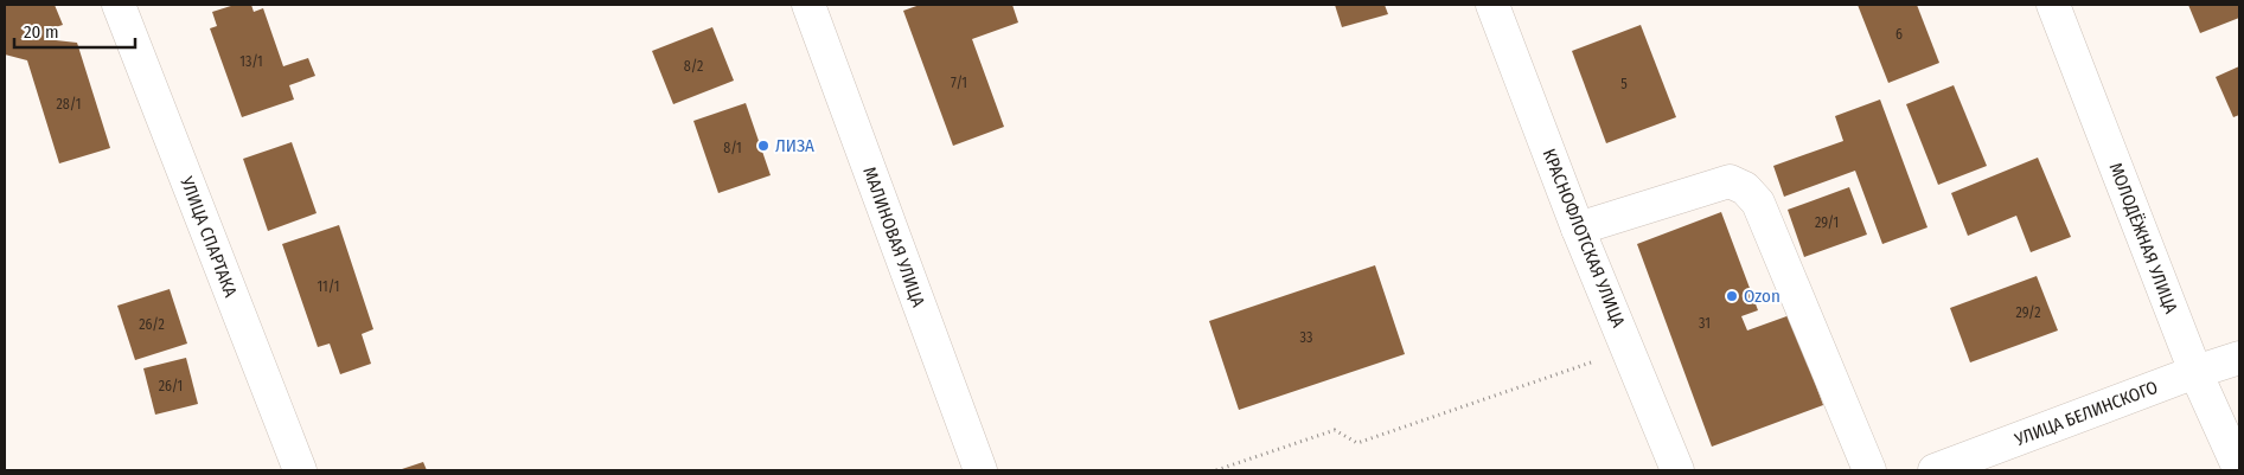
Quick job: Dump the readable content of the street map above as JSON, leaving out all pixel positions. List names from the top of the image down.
{
  "streets": {
    "street": [
      "УЛИЦА СПАРТАКА",
      "МАЛИНОВАЯ УЛИЦА",
      "КРАСНОФЛОТСКАЯ УЛИЦА",
      "МОЛОДЁЖНАЯ УЛИЦА",
      "УЛИЦА БЕЛИНСКОГО"
    ]
  },
  "crossings": [
    ["МОЛОДЁЖНАЯ УЛИЦА", "УЛИЦА БЕЛИНСКОГО"]
  ],
  "places": ["ЛИЗА", "Ozon"],
  "house_numbers": [
    "6",
    "13/1",
    "8/2",
    "7/1",
    "5",
    "28/1",
    "8/1",
    "29/1",
    "11/1",
    "29/2",
    "31",
    "26/2",
    "33",
    "26/1"
  ],
  "scale_bar": "20 m"
}
